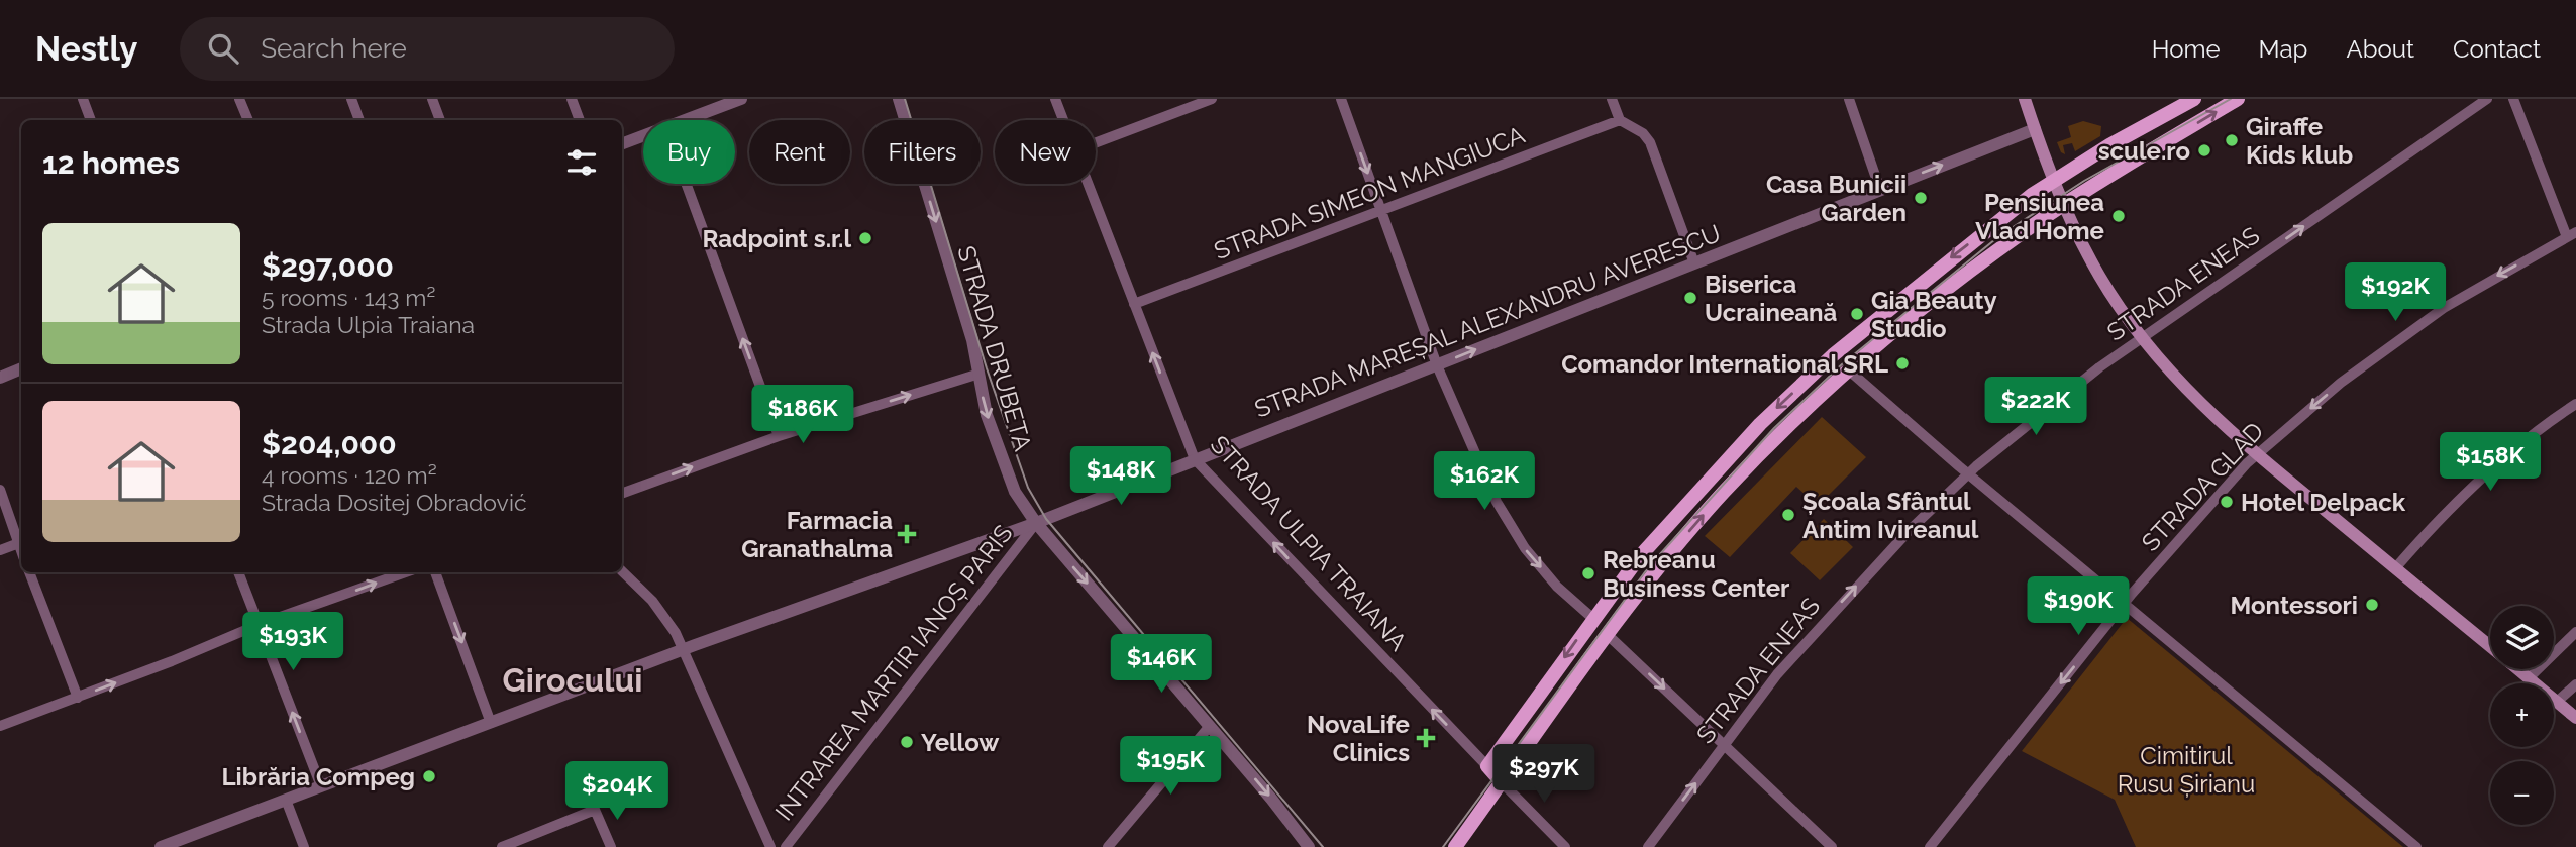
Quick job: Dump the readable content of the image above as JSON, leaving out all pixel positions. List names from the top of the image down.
{
  "streets": {
    "main road": ["STRADA ULPIA TRAIANA"],
    "street": [
      "STRADA SIMEON MANGIUCA",
      "STRADA ENEAS",
      "STRADA MAREȘAL ALEXANDRU AVERESCU",
      "STRADA DRUBETA",
      "STRADA GLAD",
      "INTRAREA MARTIR IANOȘ PARIS"
    ]
  },
  "crossings": [
    ["STRADA SIMEON MANGIUCA", "STRADA ULPIA TRAIANA"],
    ["STRADA MAREȘAL ALEXANDRU AVERESCU", "STRADA DRUBETA"],
    ["STRADA MAREȘAL ALEXANDRU AVERESCU", "STRADA ULPIA TRAIANA"],
    ["STRADA MAREȘAL ALEXANDRU AVERESCU", "INTRAREA MARTIR IANOȘ PARIS"],
    ["STRADA DRUBETA", "INTRAREA MARTIR IANOȘ PARIS"]
  ],
  "one_way": [
    "STRADA ENEAS",
    "STRADA DRUBETA",
    "STRADA GLAD",
    "STRADA ULPIA TRAIANA"
  ],
  "districts": ["Girocului"],
  "parks": ["Cimitirul Rusu Șirianu"],
  "places": {
    "other": [
      "Giraffe Kids klub",
      "scule.ro",
      "Casa Bunicii Garden",
      "Pensiunea Vlad Home",
      "Radpoint s.r.l",
      "Biserica Ucraineană",
      "Gia Beauty Studio",
      "Comandor International SRL",
      "Hotel Delpack",
      "Școala Sfântul Antim Ivireanul",
      "Rebreanu Business Center",
      "Montessori",
      "Yellow",
      "Librăria Compeg"
    ],
    "health": ["Farmacia Granathalma", "NovaLife Clinics"]
  },
  "page": {
    "header": "Nestly",
    "search": "Search here",
    "nav": [
      "Home",
      "Map",
      "About",
      "Contact"
    ],
    "chip": [
      "Buy",
      "Rent",
      "Filters",
      "New"
    ],
    "heading": "12 homes",
    "list": [
      {
        "name": "$297,000",
        "note": "5 rooms · 143 m² · Strada Ulpia Traiana"
      },
      {
        "name": "$204,000",
        "note": "4 rooms · 120 m² · Strada Dositej Obradović"
      }
    ],
    "price": [
      "$192K",
      "$222K",
      "$186K",
      "$158K",
      "$148K",
      "$162K",
      "$190K",
      "$193K",
      "$146K",
      "$195K",
      "$297K",
      "$204K"
    ],
    "map_buttons": ["+", "−"]
  }
}
